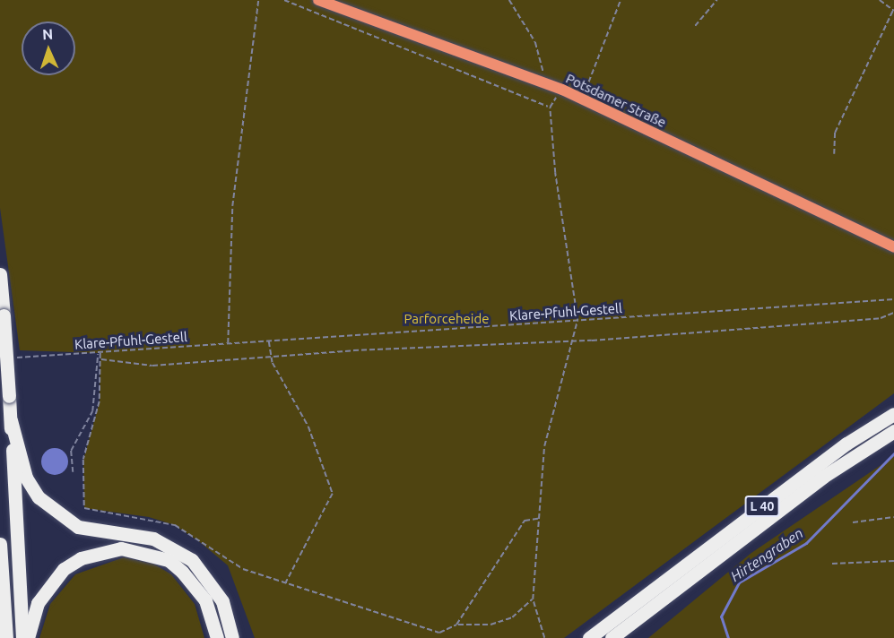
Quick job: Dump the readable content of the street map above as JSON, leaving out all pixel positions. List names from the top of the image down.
{
  "streets": {
    "highway": ["L 40"],
    "street": ["Potsdamer Straße"],
    "path": ["Klare-Pfuhl-Gestell"]
  },
  "water": ["Hirtengraben"],
  "parks": ["Parforceheide"],
  "north": "top"
}
